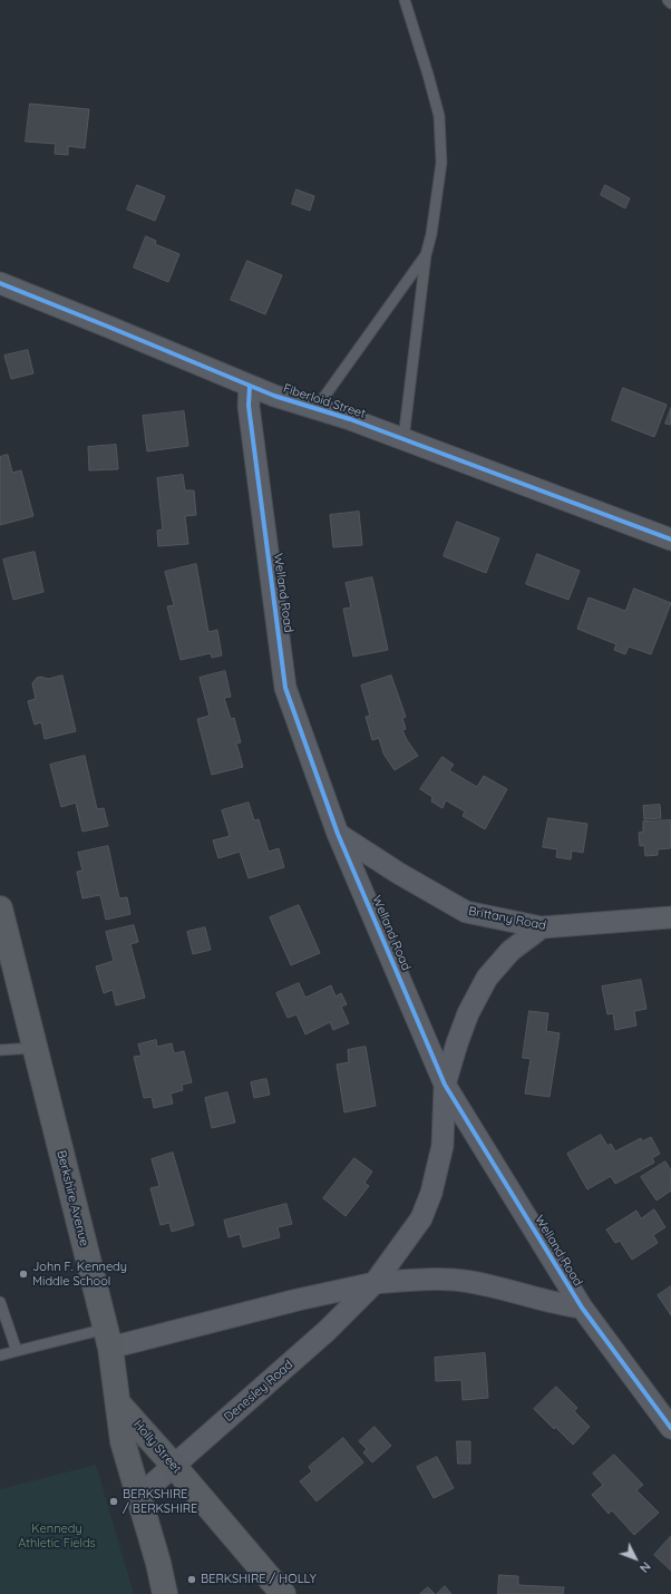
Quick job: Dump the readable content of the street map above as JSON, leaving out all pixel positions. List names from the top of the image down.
{
  "streets": {
    "main road": ["Berkshire Avenue", "Holly Street"],
    "street": [
      "Fiberloid Street",
      "Welland Road",
      "Brittany Road",
      "Denesley Road"
    ]
  },
  "crossings": [
    ["Fiberloid Street", "Welland Road"],
    ["Welland Road", "Brittany Road"],
    ["Welland Road", "Denesley Road"],
    ["Berkshire Avenue", "Denesley Road"],
    ["Berkshire Avenue", "Holly Street"],
    ["Denesley Road", "Holly Street"]
  ],
  "parks": ["Kennedy Athletic Fields"],
  "places": ["John F. Kennedy Middle School", "BERKSHIRE / BERKSHIRE", "BERKSHIRE / HOLLY"],
  "north": "bottom right"
}
